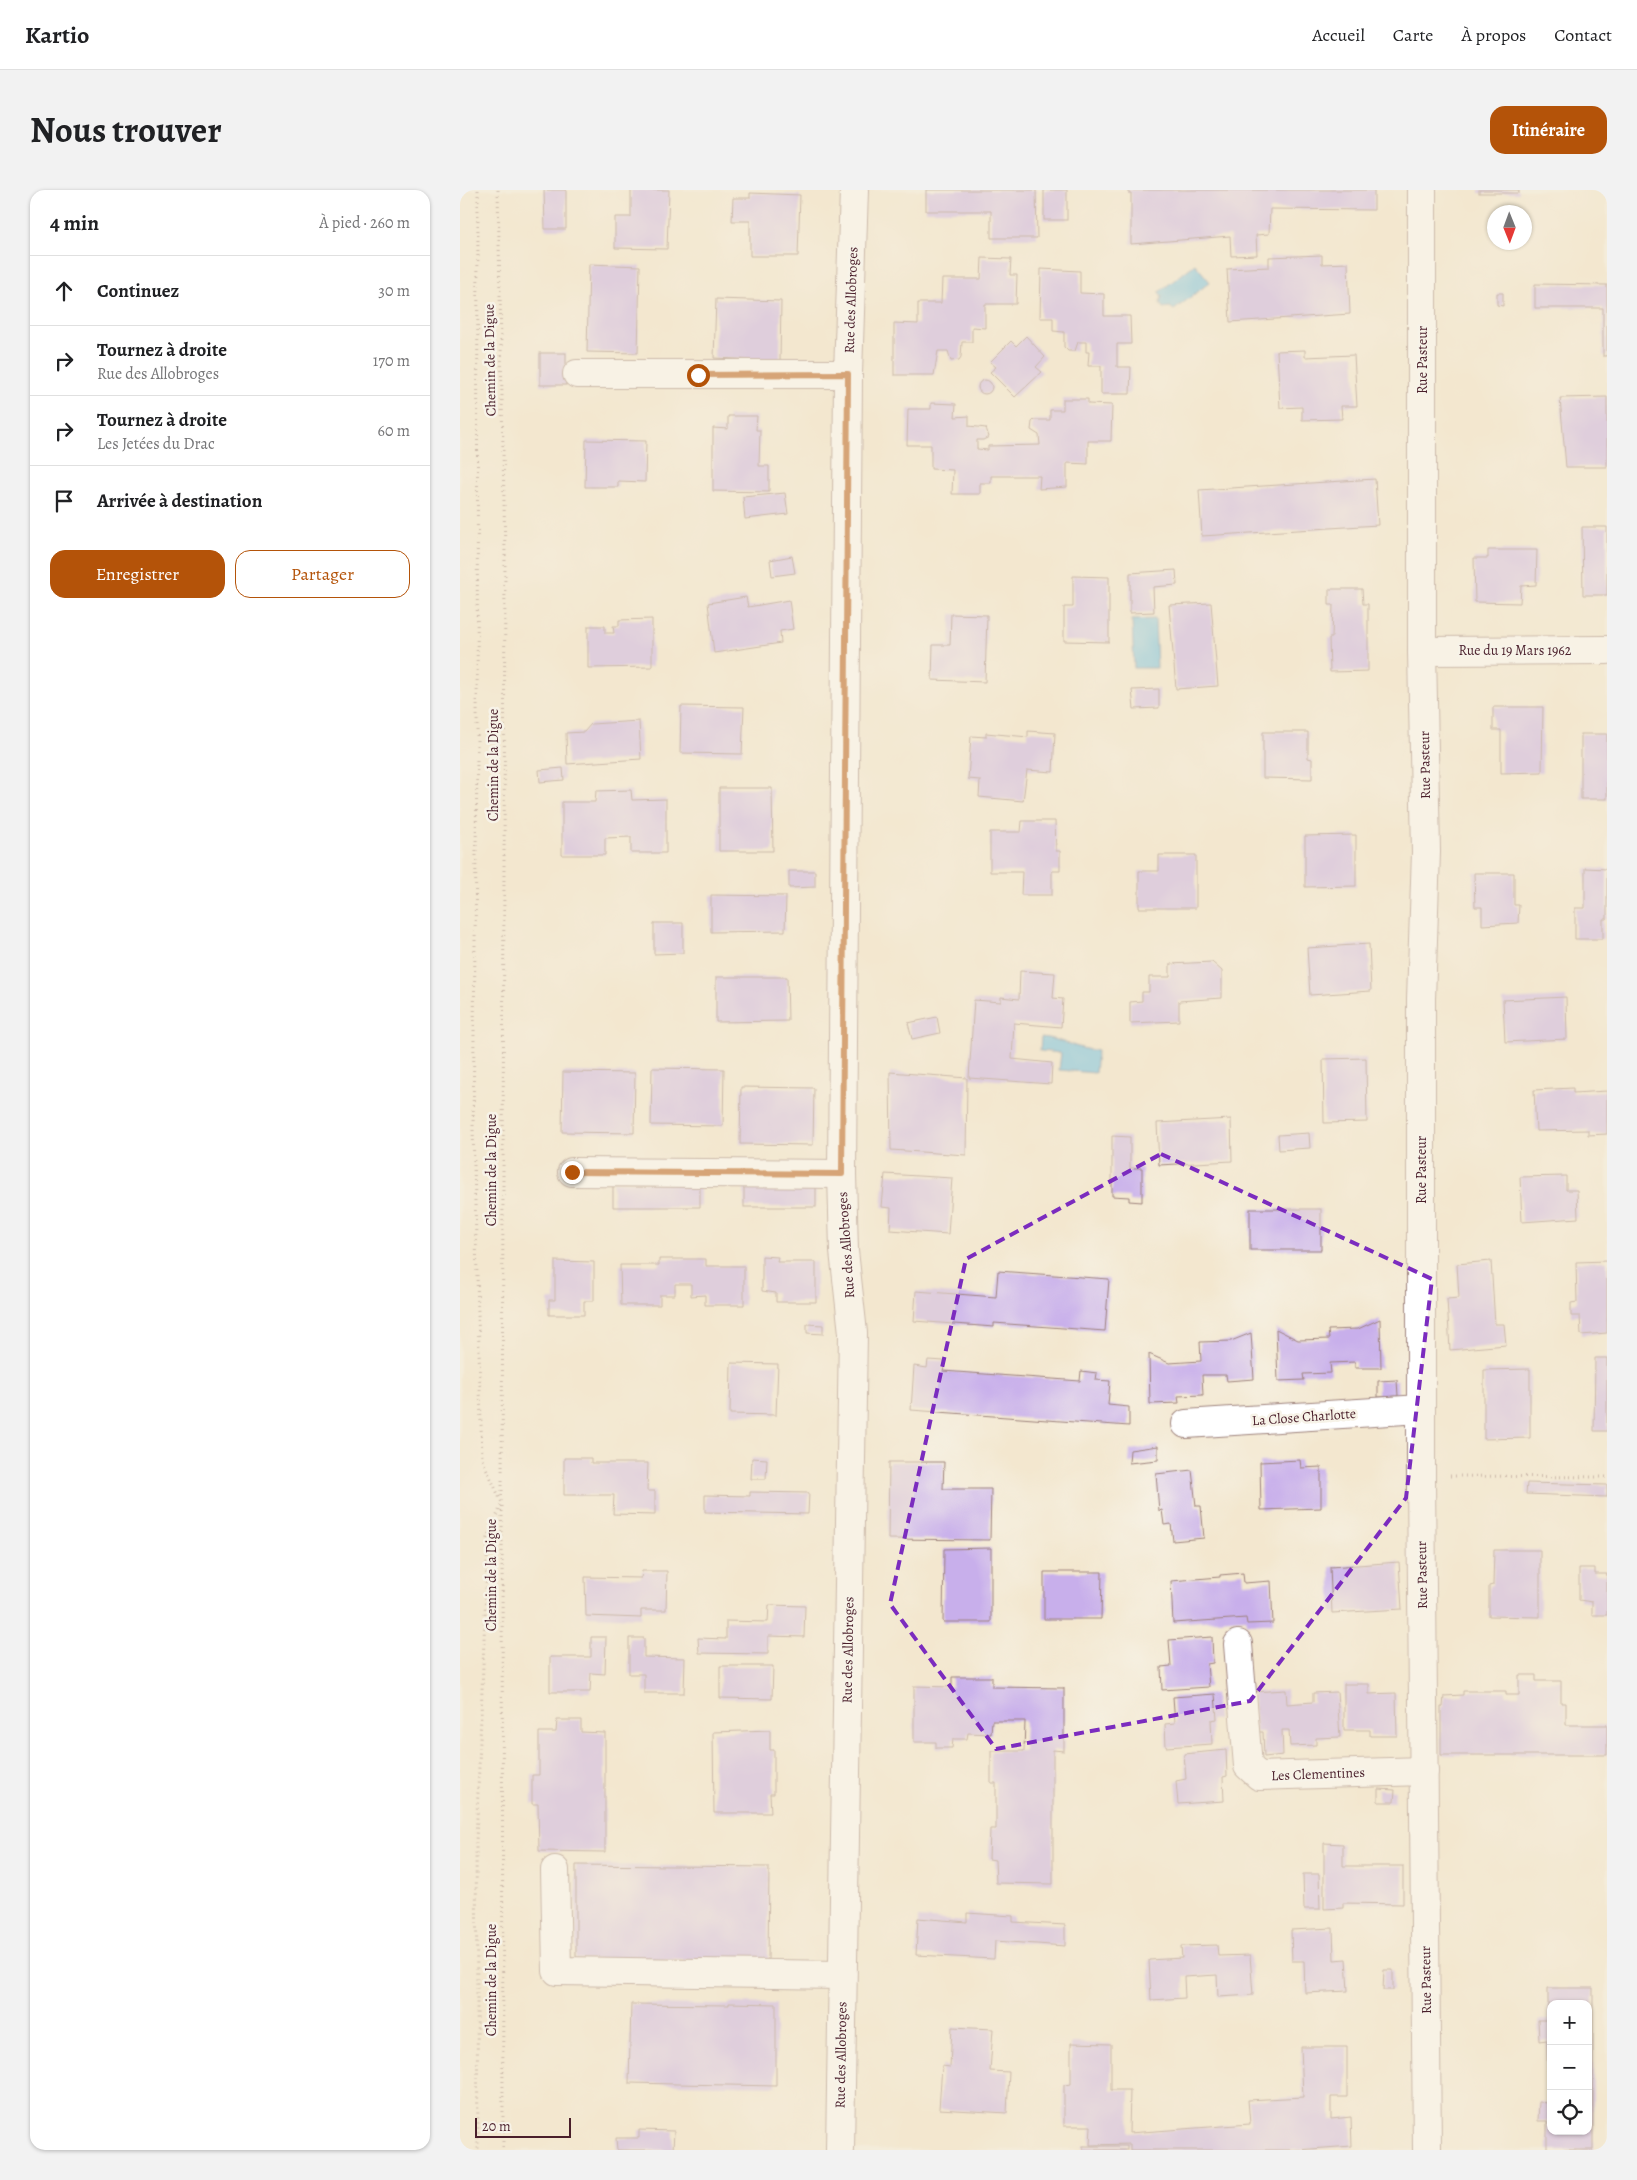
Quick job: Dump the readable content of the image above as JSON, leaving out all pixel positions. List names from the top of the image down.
{
  "streets": {
    "street": [
      "Rue des Allobroges",
      "Rue Pasteur",
      "Rue du 19 Mars 1962",
      "La Close Charlotte",
      "Les Clementines"
    ],
    "path": ["Chemin de la Digue"]
  },
  "crossings": [
    ["Rue Pasteur", "Rue du 19 Mars 1962"],
    ["Rue Pasteur", "La Close Charlotte"],
    ["Rue Pasteur", "Les Clementines"]
  ],
  "scale_bar": "20 m",
  "north": "bottom",
  "page": {
    "header": "Kartio",
    "nav": [
      "Accueil",
      "Carte",
      "À propos",
      "Contact"
    ],
    "title": "Nous trouver",
    "buttons": [
      "Itinéraire",
      ["Enregistrer", "Partager"]
    ],
    "heading": ["4 min", "À pied · 260 m"],
    "list": [
      ["Continuez", "30 m"],
      ["Tournez à droite", "Rue des Allobroges", "170 m"],
      ["Tournez à droite", "Les Jetées du Drac", "60 m"],
      "Arrivée à destination"
    ],
    "map_buttons": ["+", "−"],
    "scale": "20 m"
  }
}
